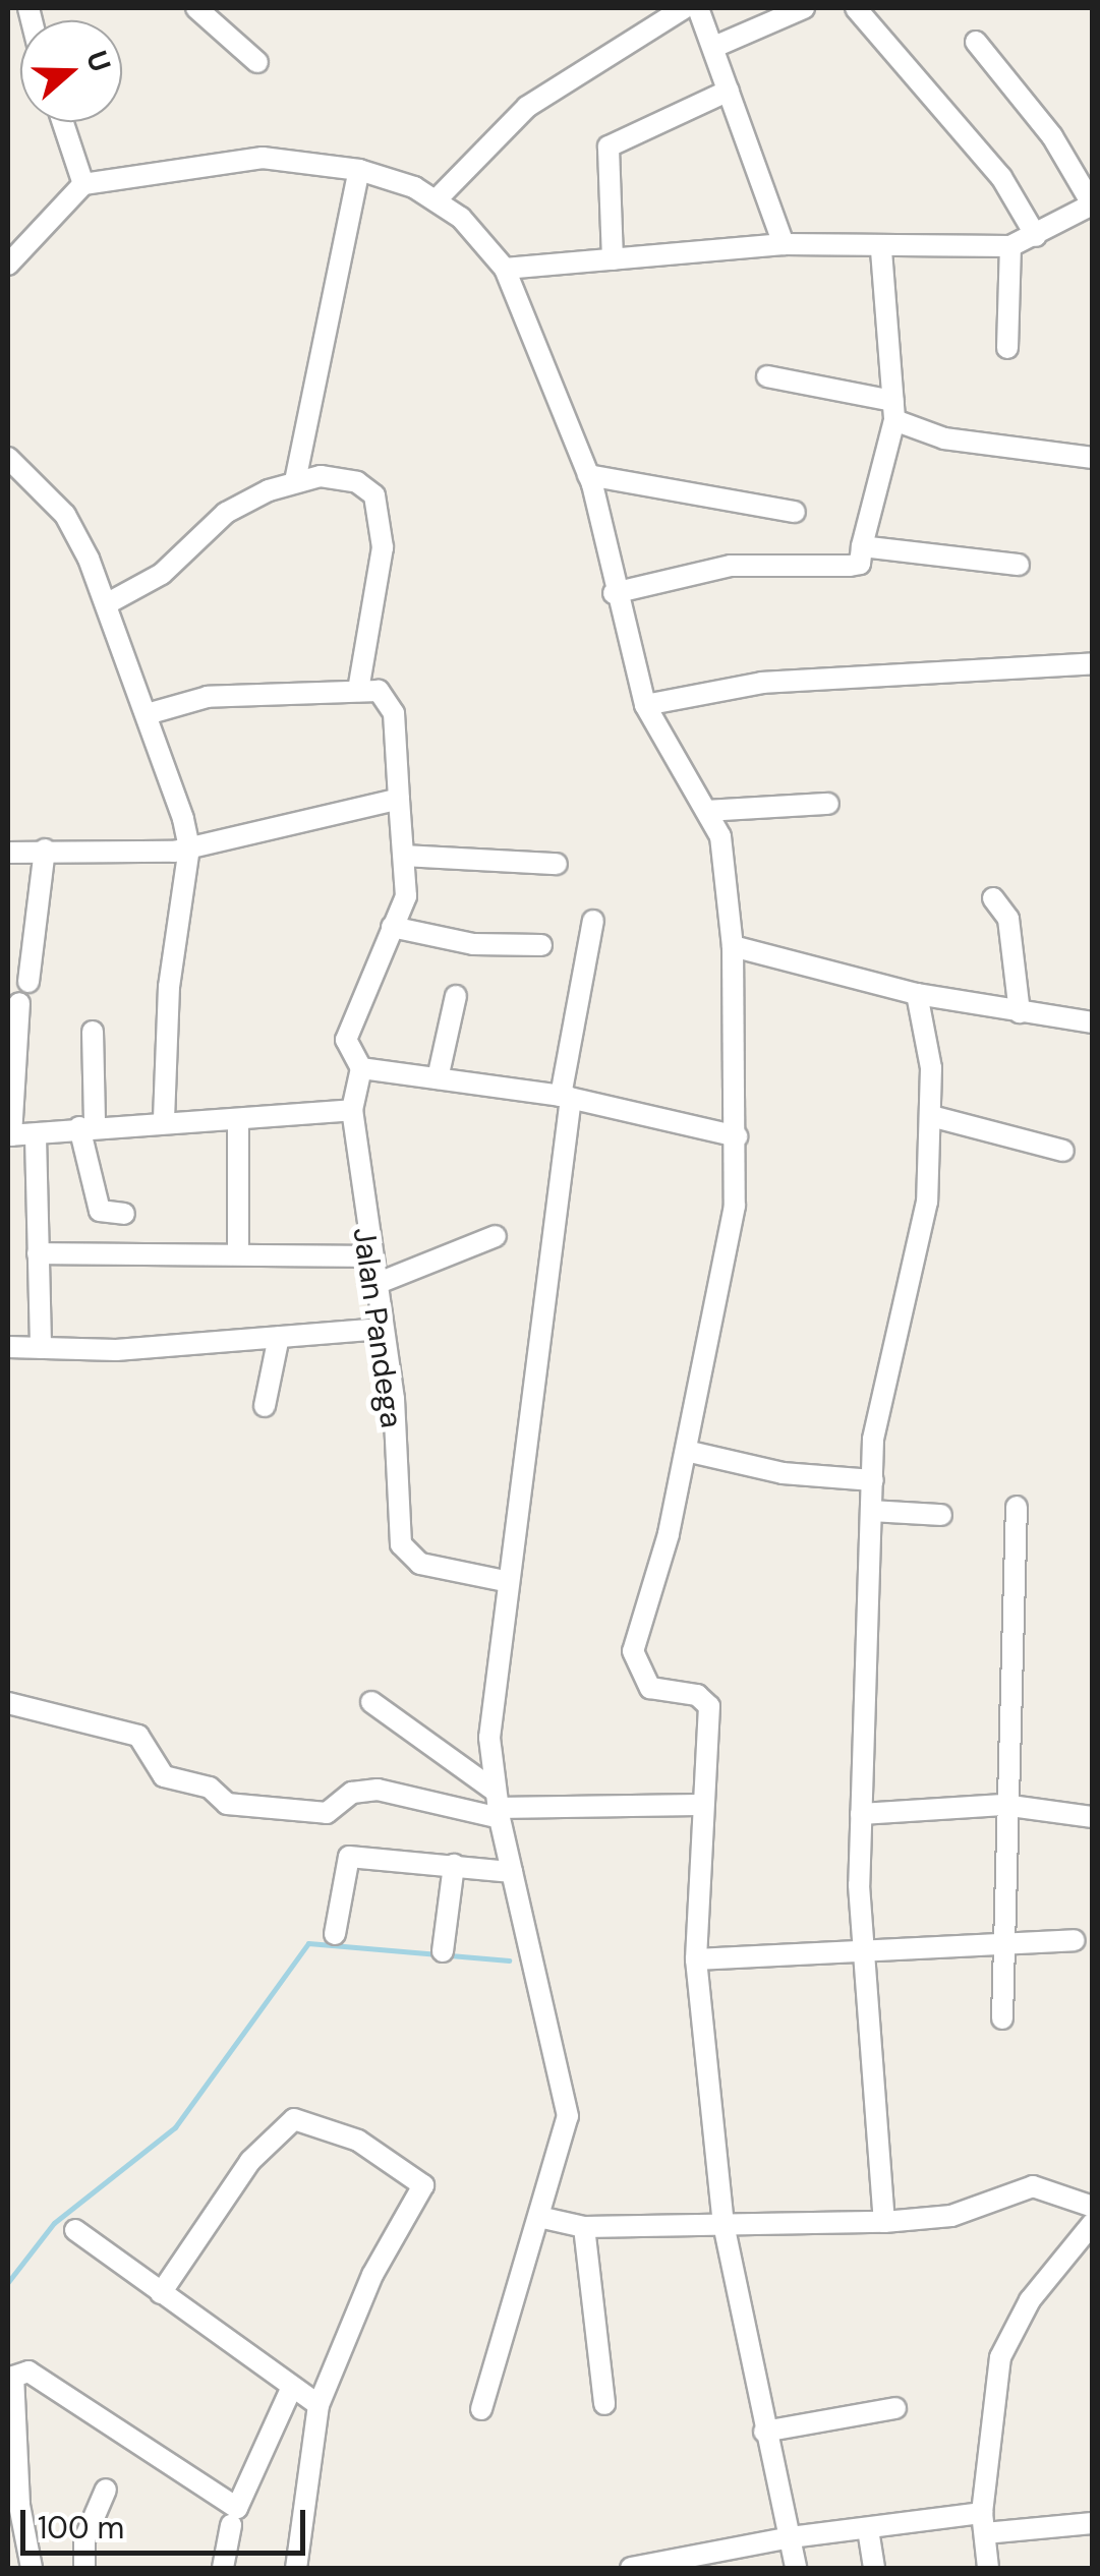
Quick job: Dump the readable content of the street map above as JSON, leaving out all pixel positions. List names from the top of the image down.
{
  "streets": {
    "street": ["Jalan Pandega"]
  },
  "scale_bar": "100 m",
  "north": "right"
}
